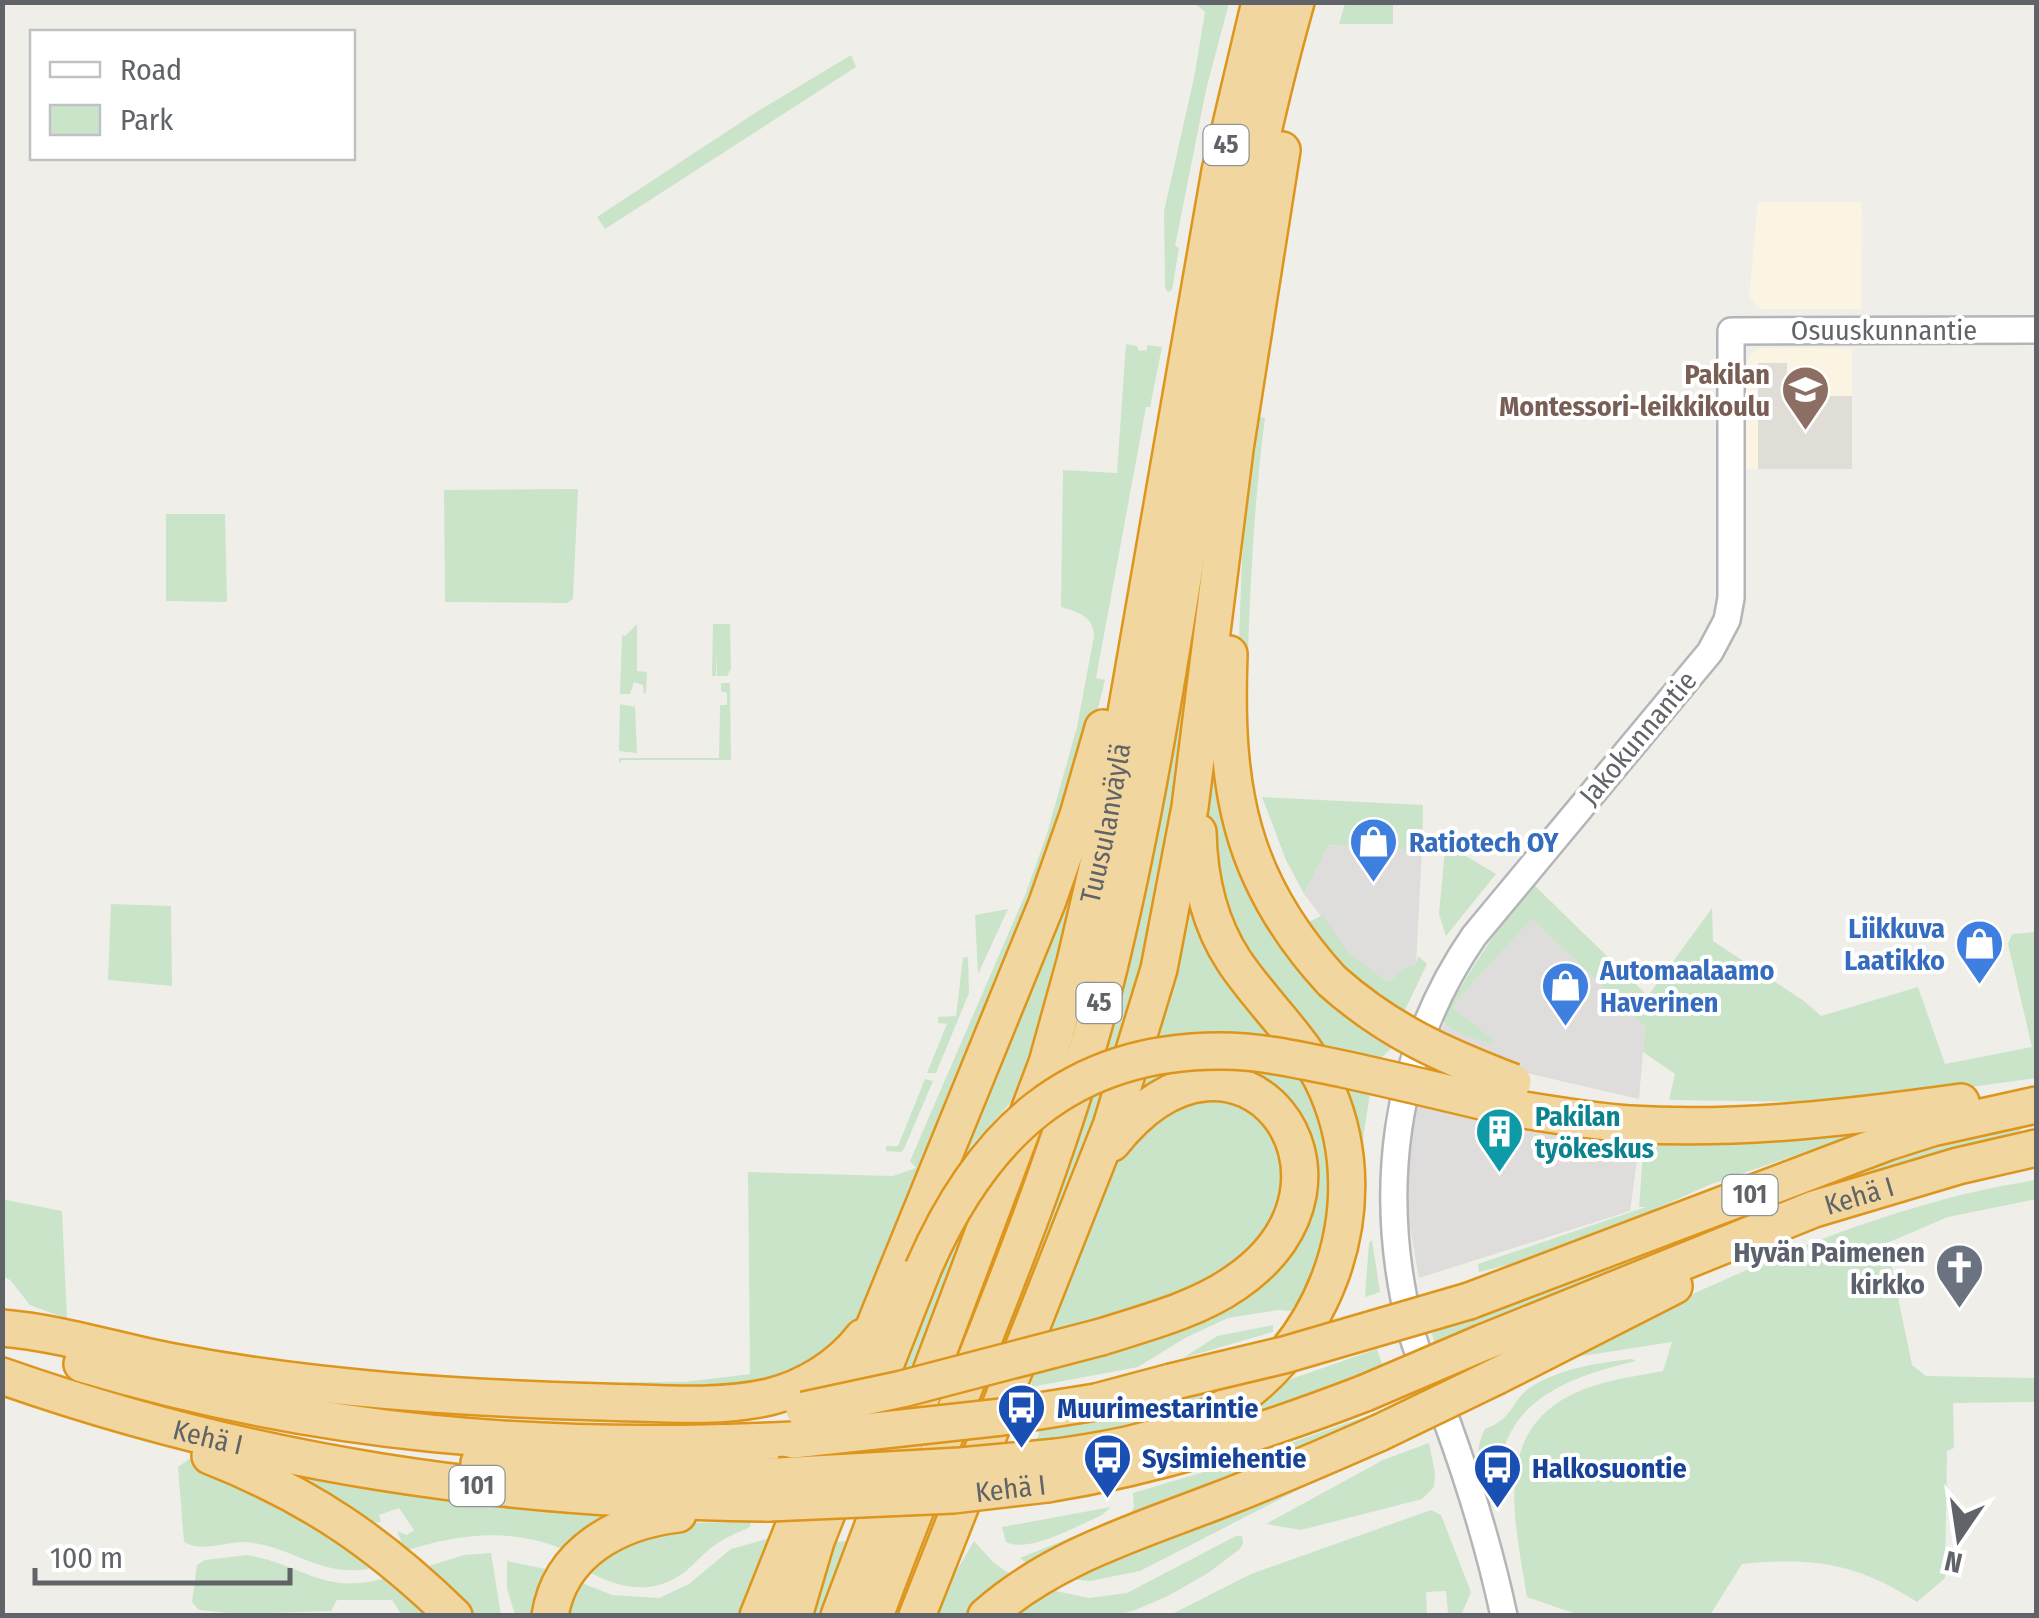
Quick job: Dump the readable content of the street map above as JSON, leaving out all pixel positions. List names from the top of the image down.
{
  "streets": {
    "highway": [
      "45",
      "Tuusulanväylä",
      "101",
      "Kehä I"
    ],
    "street": ["Osuuskunnantie", "Jakokunnantie"]
  },
  "crossings": [
    ["Osuuskunnantie", "Jakokunnantie"]
  ],
  "places": {
    "school or university": ["Pakilan Montessori-leikkikoulu"],
    "shop": ["Ratiotech OY", "Liikkuva Laatikko", "Automaalaamo Haverinen"],
    "building": ["Pakilan työkeskus"],
    "church": ["Hyvän Paimenen kirkko"],
    "bus stop": ["Muurimestarintie", "Sysimiehentie", "Halkosuontie"]
  },
  "legend": ["Road", "Park"],
  "scale_bar": "100 m",
  "north": "bottom"
}
